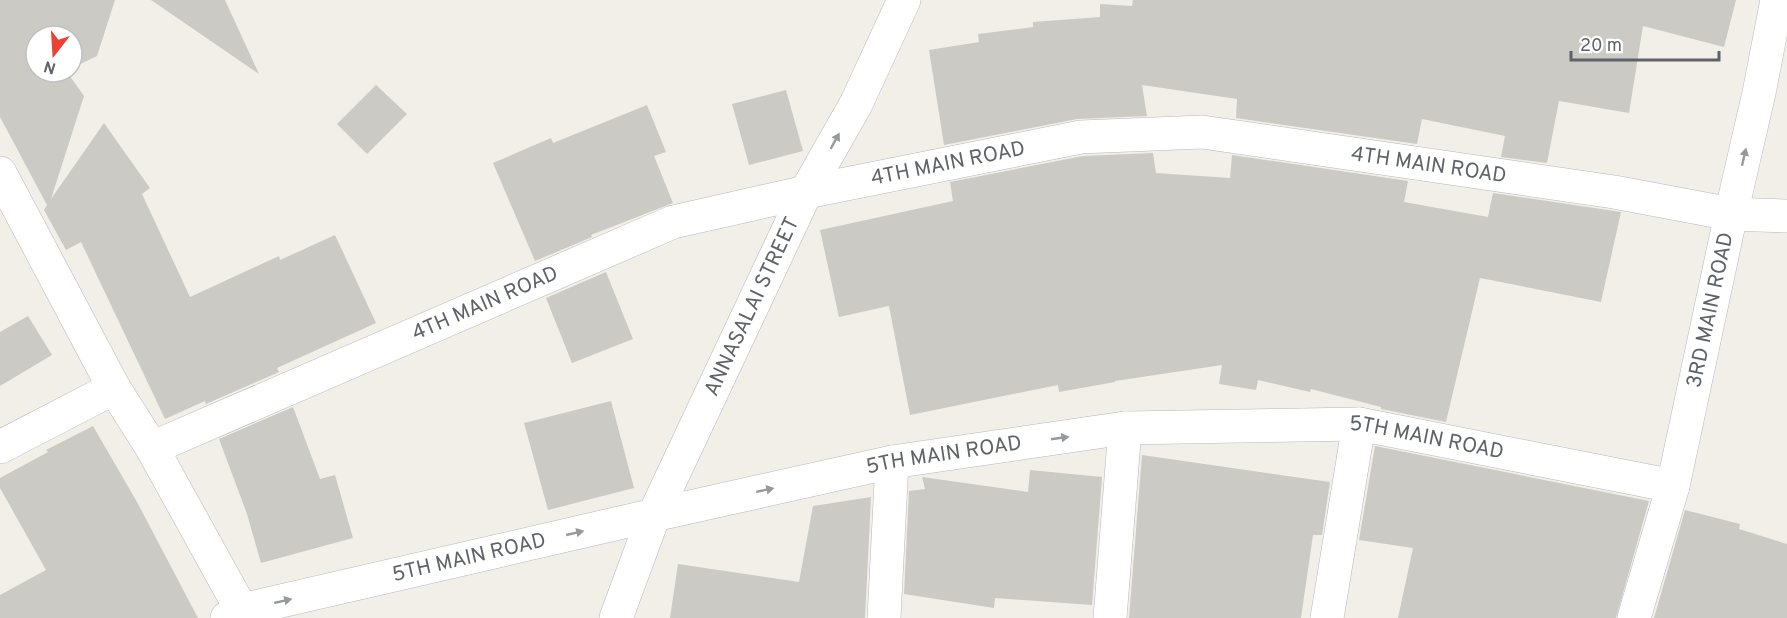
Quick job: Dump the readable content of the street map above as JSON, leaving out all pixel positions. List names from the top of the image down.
{
  "streets": {
    "street": [
      "4TH MAIN ROAD",
      "ANNASALAI STREET",
      "3RD MAIN ROAD",
      "5TH MAIN ROAD"
    ]
  },
  "crossings": [
    ["4TH MAIN ROAD", "ANNASALAI STREET"],
    ["4TH MAIN ROAD", "3RD MAIN ROAD"],
    ["ANNASALAI STREET", "5TH MAIN ROAD"],
    ["3RD MAIN ROAD", "5TH MAIN ROAD"]
  ],
  "one_way": ["5TH MAIN ROAD"],
  "scale_bar": "20 m",
  "north": "bottom"
}
